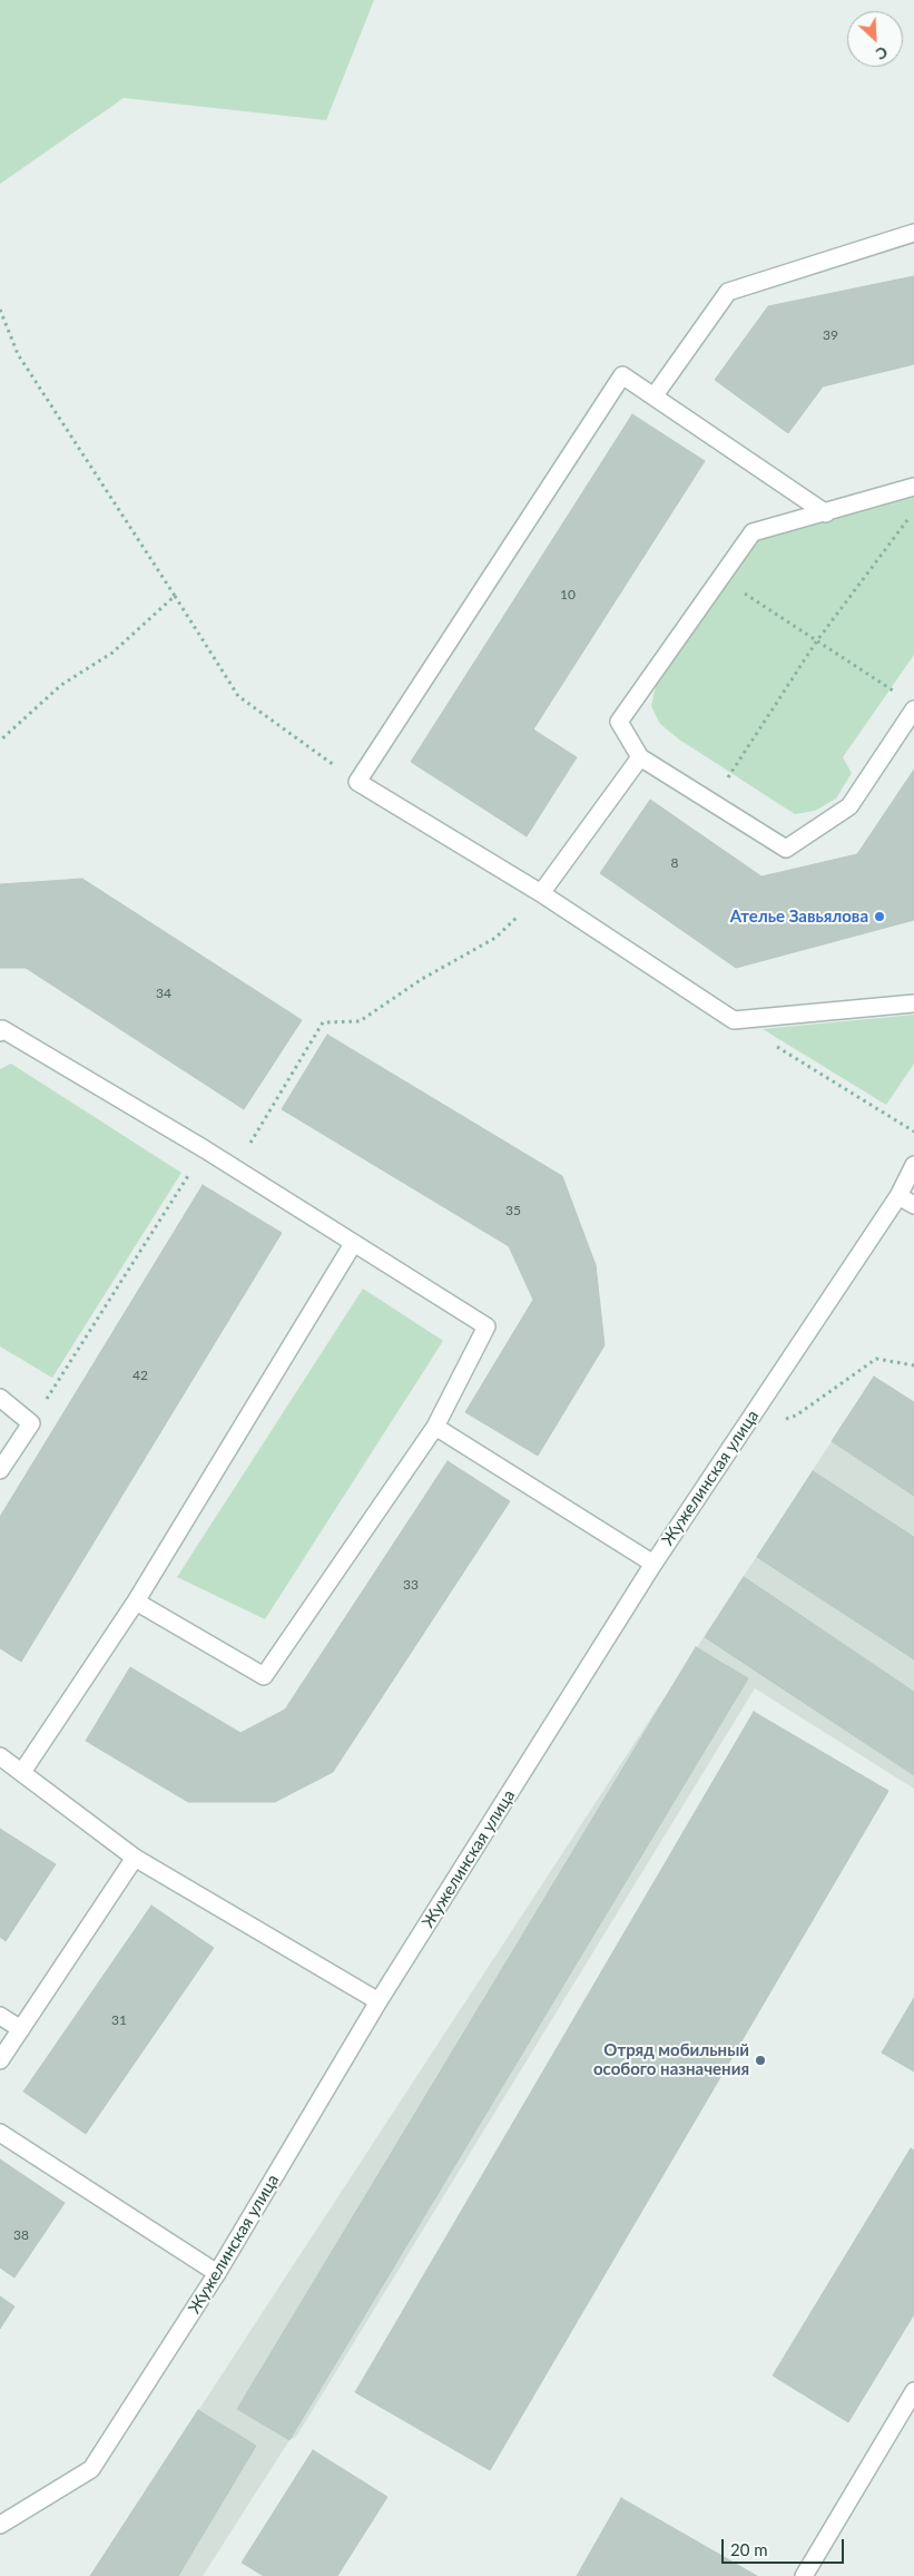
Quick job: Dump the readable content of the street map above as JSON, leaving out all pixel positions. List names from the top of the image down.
{
  "streets": {
    "street": ["Жужелинская улица"]
  },
  "places": ["Ателье Завьялова", "Отряд мобильный особого назначения"],
  "house_numbers": [
    "39",
    "10",
    "8",
    "34",
    "35",
    "42",
    "33",
    "31",
    "38"
  ],
  "scale_bar": "20 m",
  "north": "bottom right"
}
